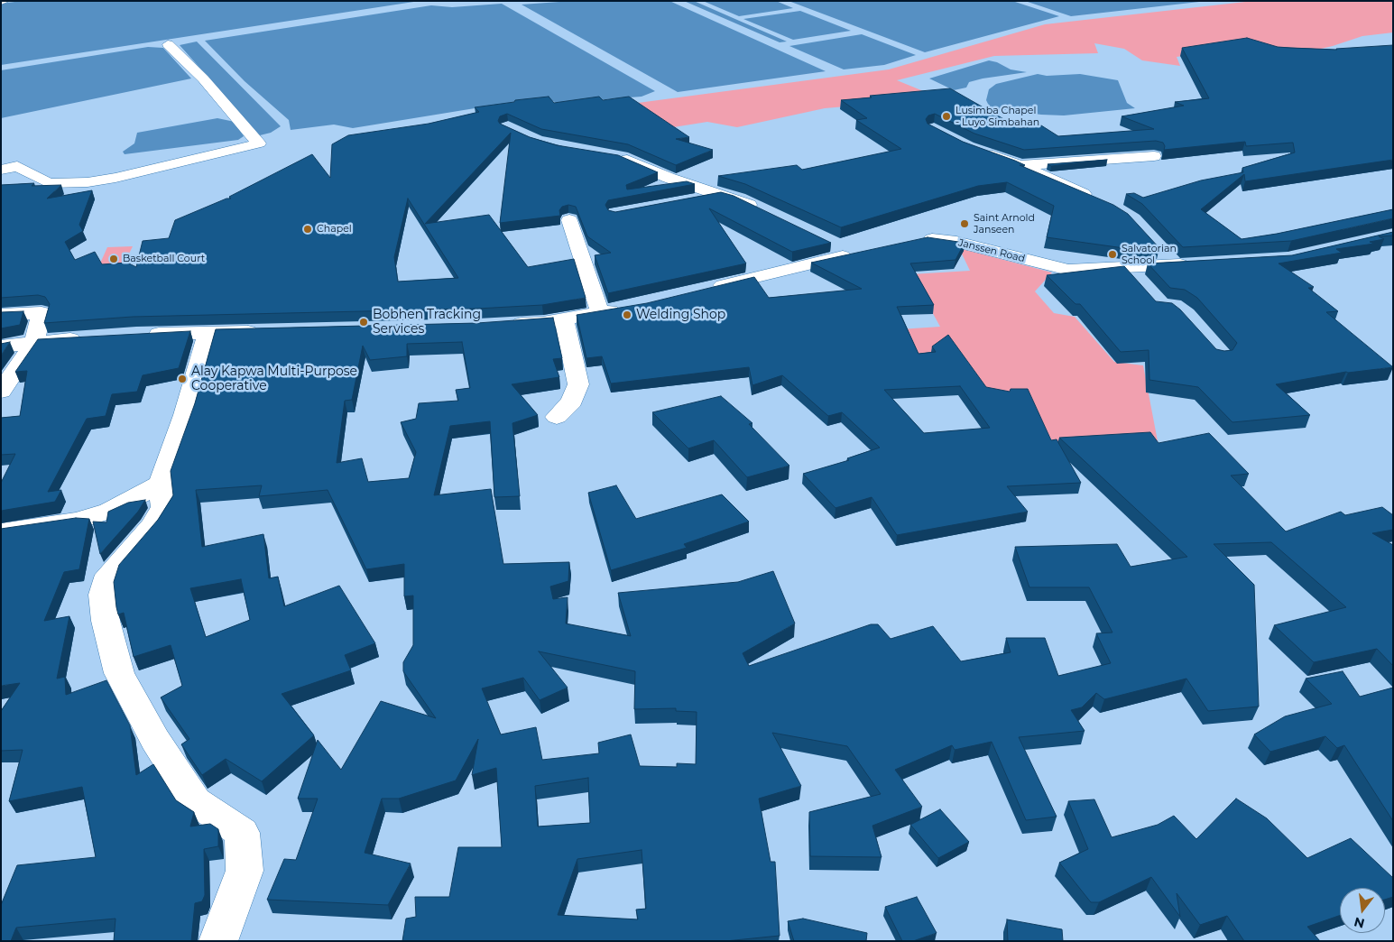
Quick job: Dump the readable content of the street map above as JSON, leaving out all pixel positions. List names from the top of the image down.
{
  "streets": {
    "street": ["Janssen Road"]
  },
  "places": [
    "Lusimba Chapel - Luyo Simbahan",
    "Saint Arnold Janseen",
    "Chapel",
    "Salvatorian School",
    "Basketball Court",
    "Welding Shop",
    "Bobhen Tracking Services",
    "Alay Kapwa Multi-Purpose Cooperative"
  ],
  "north": "bottom"
}
